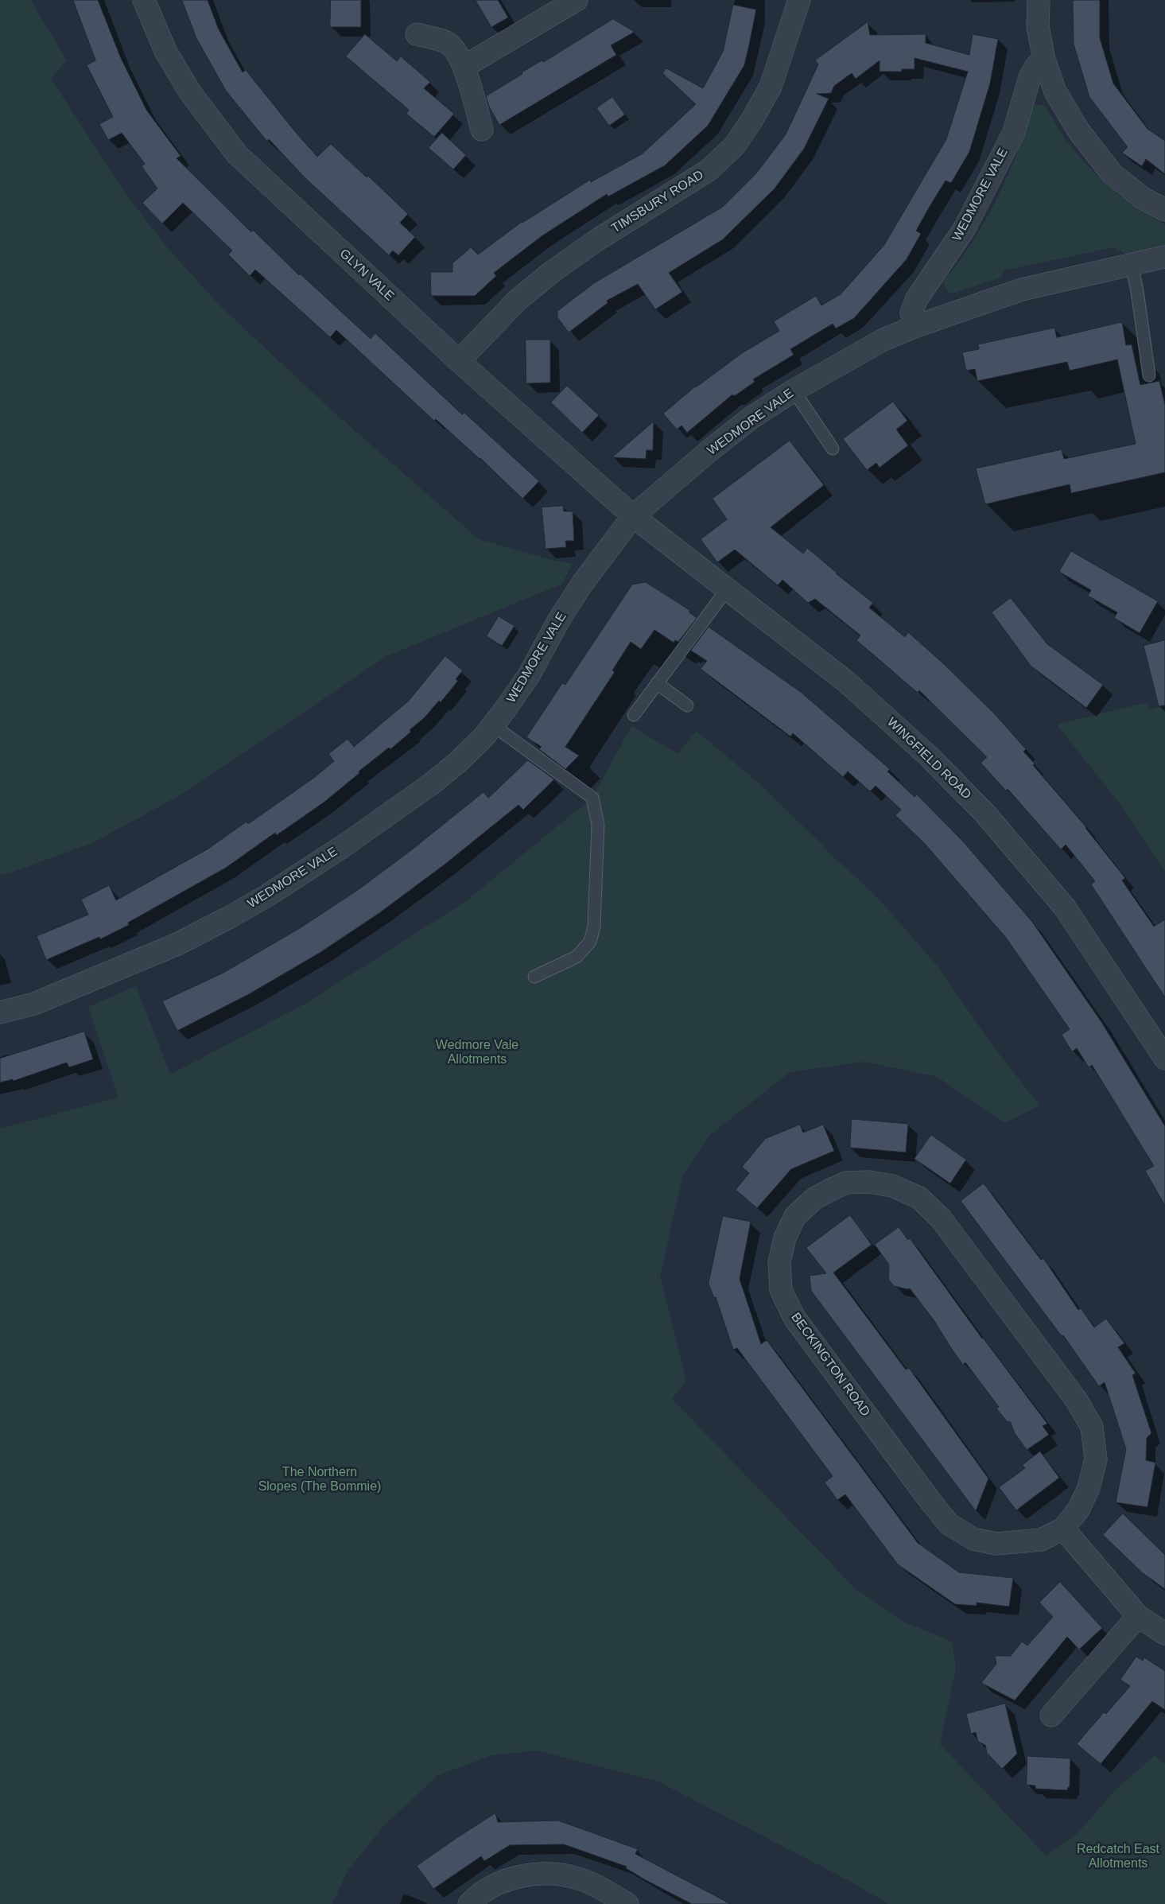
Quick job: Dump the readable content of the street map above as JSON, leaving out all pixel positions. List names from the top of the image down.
{
  "streets": {
    "street": [
      "WEDMORE VALE",
      "TIMSBURY ROAD",
      "GLYN VALE",
      "WINGFIELD ROAD",
      "BECKINGTON ROAD"
    ]
  },
  "crossings": [
    ["WEDMORE VALE", "GLYN VALE"],
    ["WEDMORE VALE", "WINGFIELD ROAD"],
    ["TIMSBURY ROAD", "GLYN VALE"],
    ["GLYN VALE", "WINGFIELD ROAD"]
  ],
  "parks": ["Wedmore Vale Allotments", "The Northern Slopes (The Bommie)", "Redcatch East Allotments"]
}
